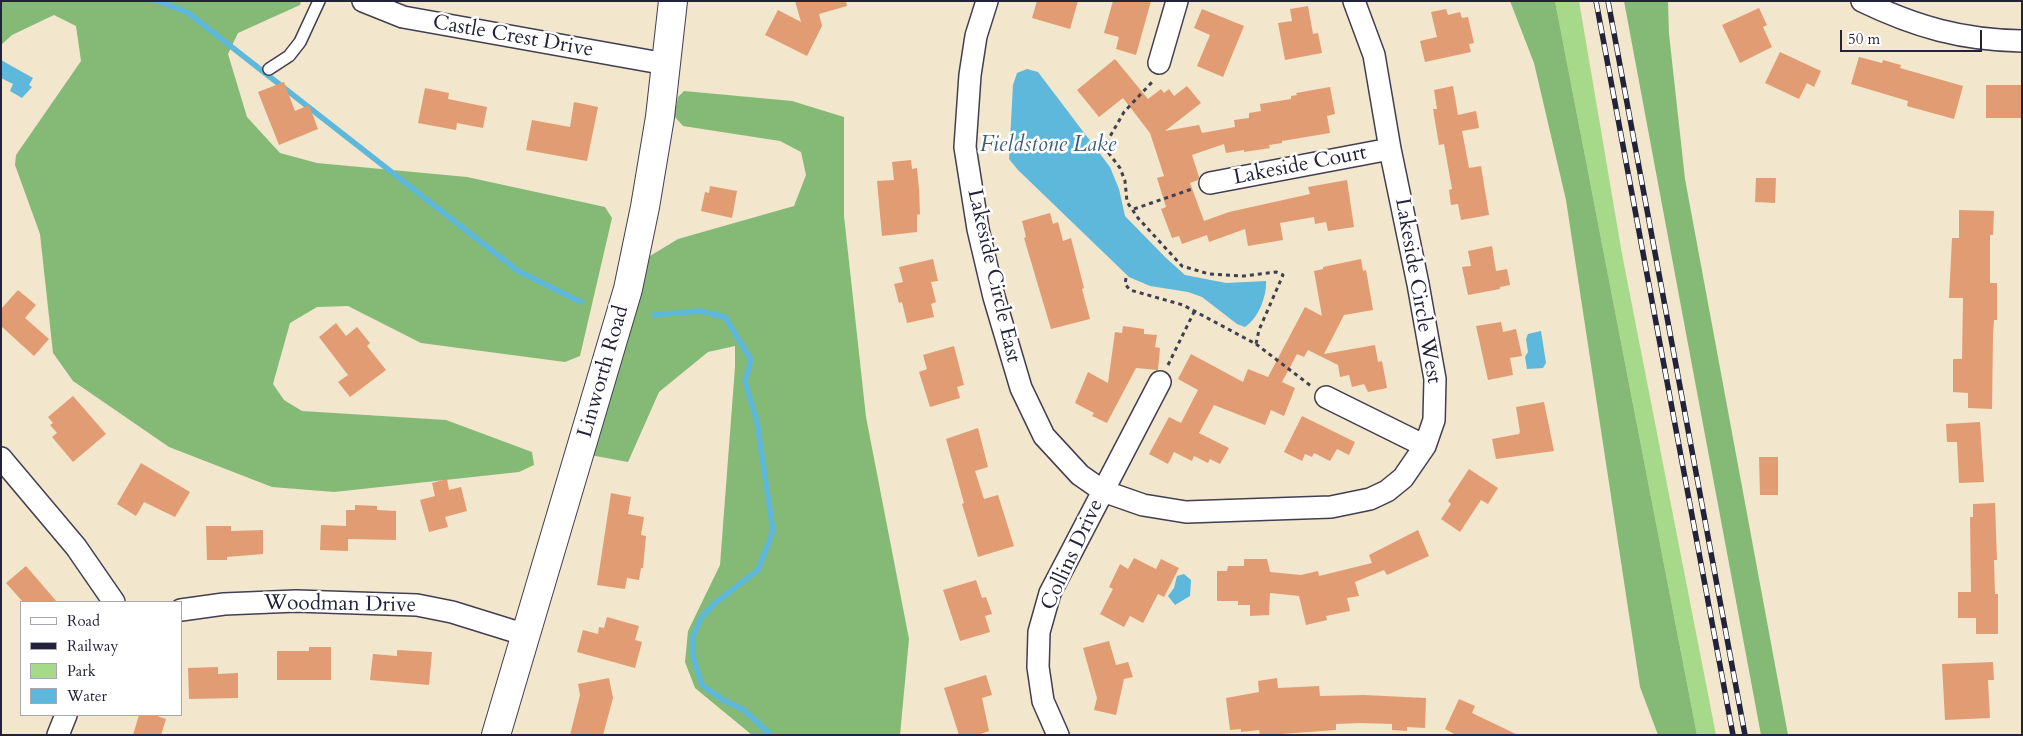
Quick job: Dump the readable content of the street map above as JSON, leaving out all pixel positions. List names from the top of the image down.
{
  "streets": {
    "main road": ["Linworth Road"],
    "street": [
      "Castle Crest Drive",
      "Lakeside Court",
      "Lakeside Circle East",
      "Lakeside Circle West",
      "Collins Drive",
      "Woodman Drive"
    ]
  },
  "crossings": [
    ["Castle Crest Drive", "Linworth Road"],
    ["Lakeside Court", "Lakeside Circle West"],
    ["Lakeside Circle East", "Lakeside Circle West"],
    ["Lakeside Circle East", "Collins Drive"],
    ["Lakeside Circle West", "Collins Drive"],
    ["Linworth Road", "Woodman Drive"]
  ],
  "water": ["Fieldstone Lake"],
  "legend": [
    "Road",
    "Railway",
    "Park",
    "Water"
  ],
  "scale_bar": "50 m"
}
